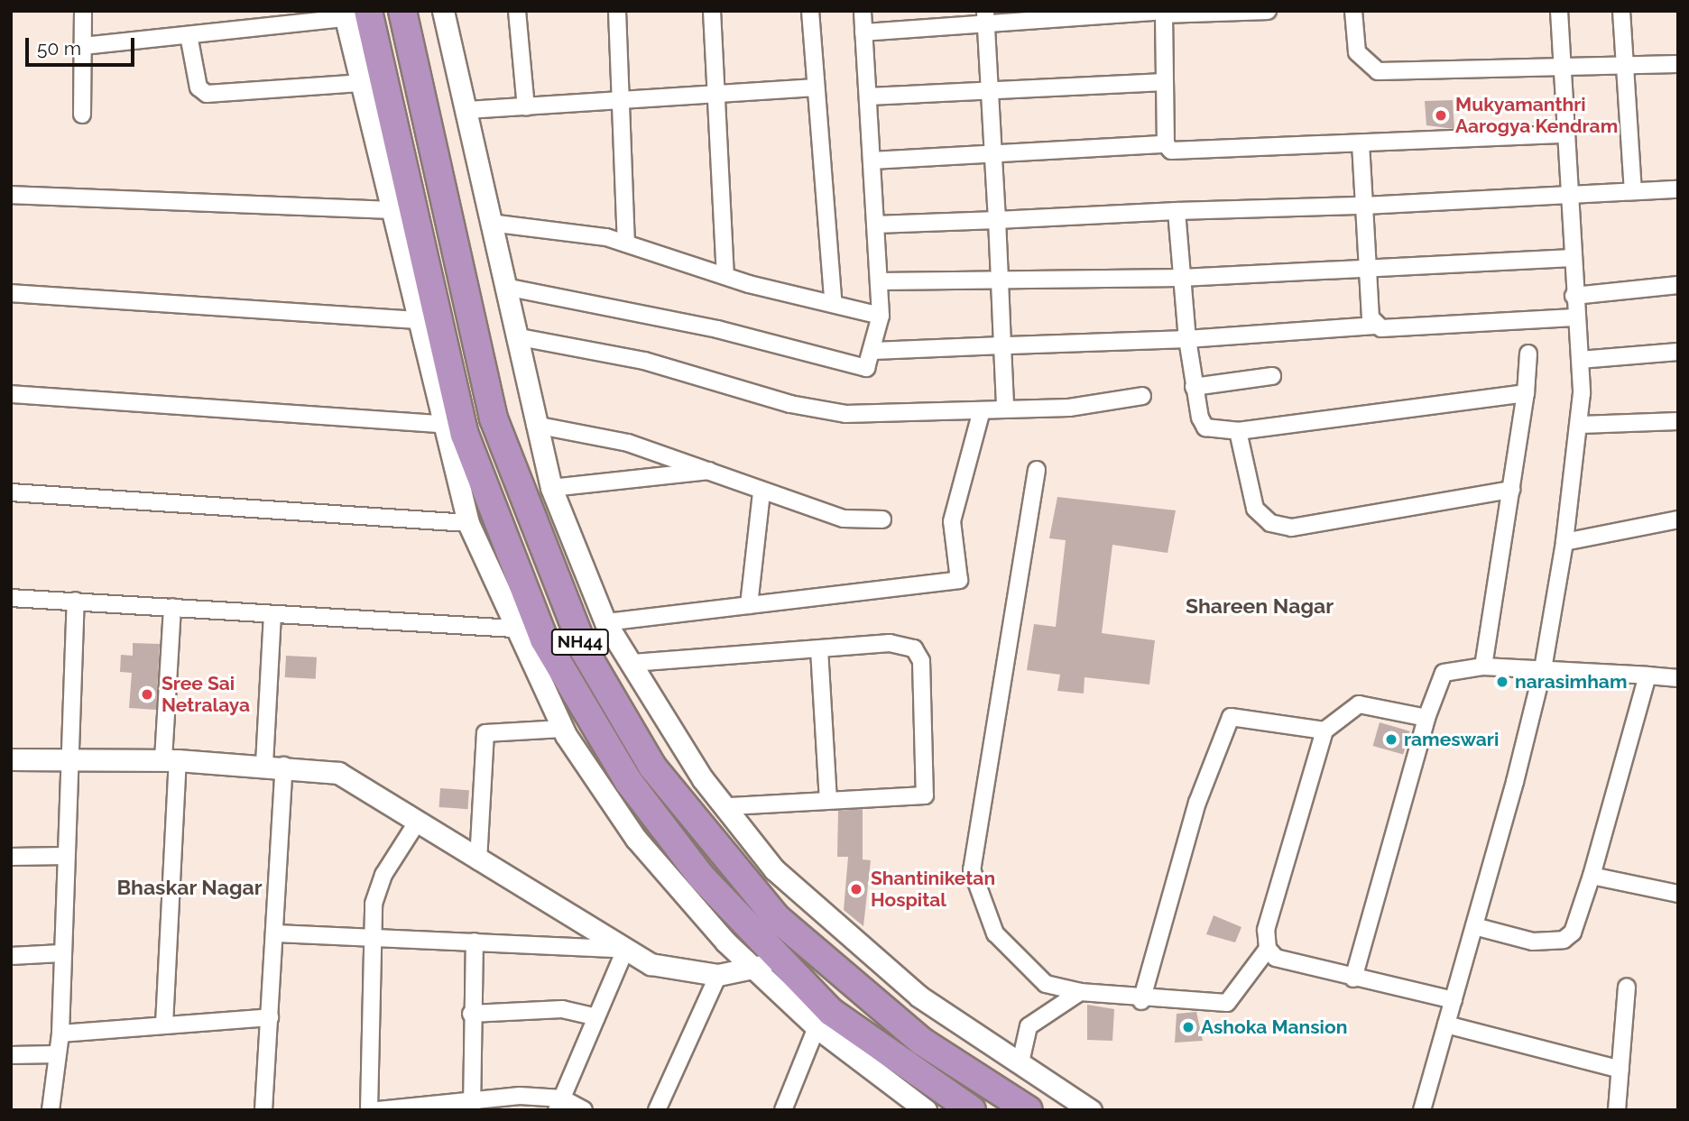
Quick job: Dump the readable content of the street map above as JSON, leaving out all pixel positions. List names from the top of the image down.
{
  "streets": {
    "highway": ["NH44"]
  },
  "districts": ["Shareen Nagar", "Bhaskar Nagar"],
  "places": [
    "Mukyamanthri Aarogya Kendram",
    "narasimham",
    "Sree Sai Netralaya",
    "rameswari",
    "Shantiniketan Hospital",
    "Ashoka Mansion"
  ],
  "scale_bar": "50 m"
}
